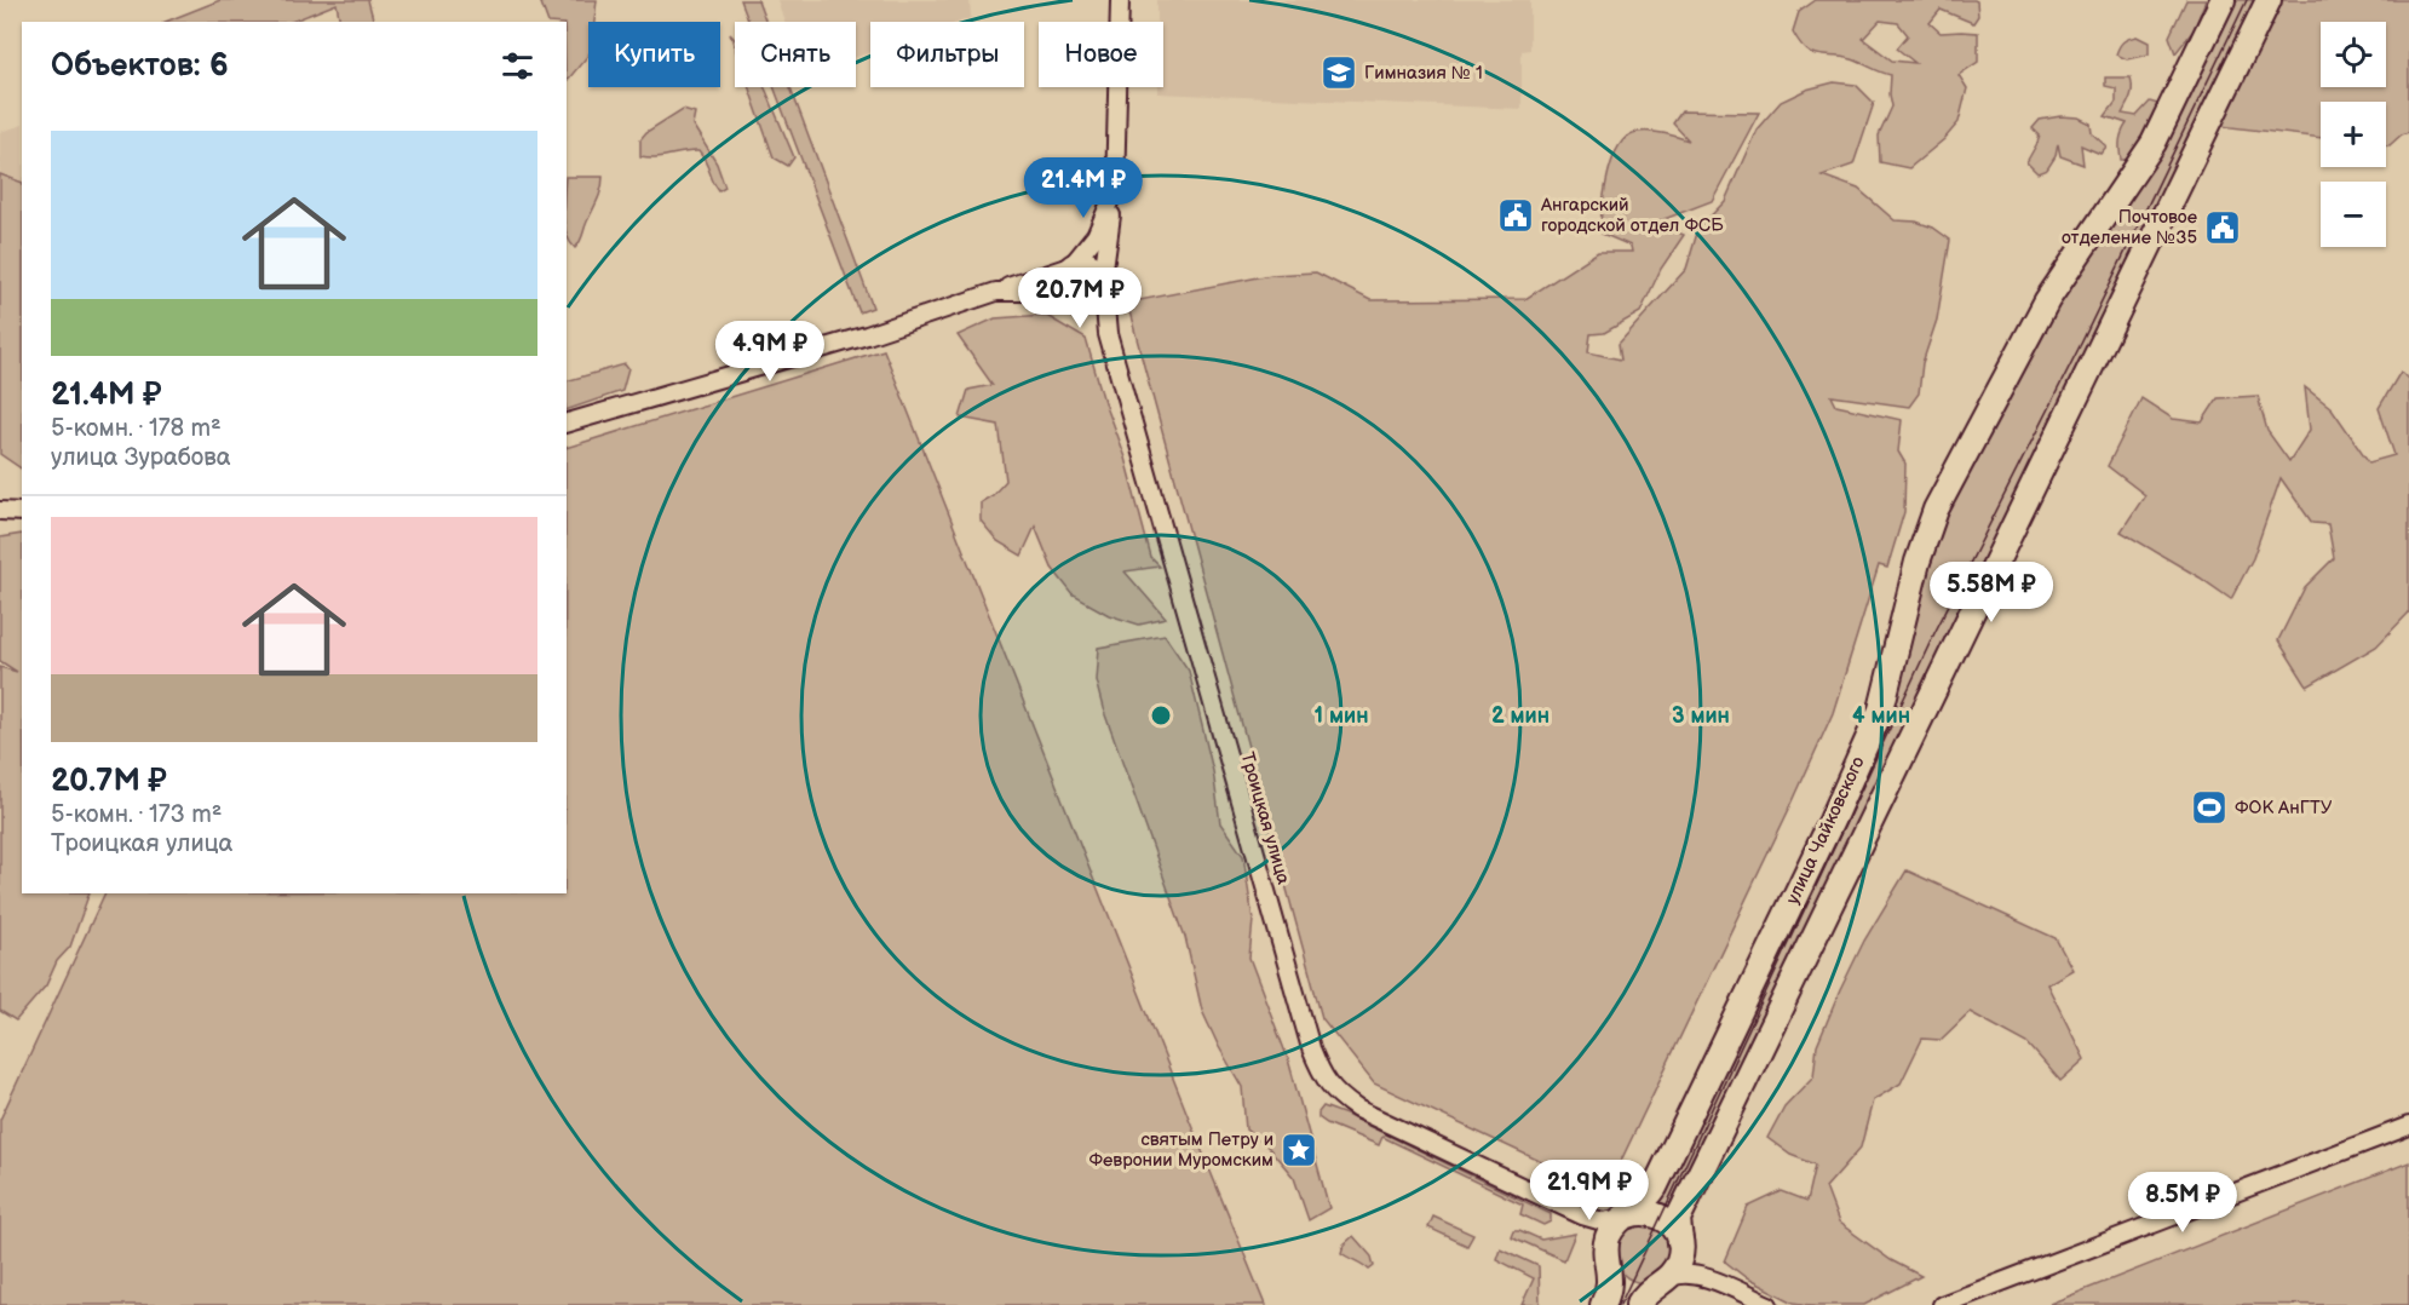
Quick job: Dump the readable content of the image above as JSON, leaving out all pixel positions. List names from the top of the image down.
{
  "streets": {
    "main road": ["улица Чайковского"],
    "street": ["Троицкая улица"]
  },
  "places": {
    "school or university": ["Гимназия № 1"],
    "public building": ["Ангарский городской отдел ФСБ", "Почтовое отделение №35"],
    "sports": ["ФОК АнГТУ"],
    "place": ["святым Петру и Февронии Муромским"]
  },
  "page": {
    "map_buttons": ["+", "−"],
    "chip": [
      "Купить",
      "Снять",
      "Фильтры",
      "Новое"
    ],
    "heading": "Объектов: 6",
    "list": [
      {
        "name": "21.4M ₽",
        "note": "5-комн. · 178 m² · улица Зурабова"
      },
      {
        "name": "20.7M ₽",
        "note": "5-комн. · 173 m² · Троицкая улица"
      }
    ],
    "price": [
      "21.4M ₽",
      "20.7M ₽",
      "4.9M ₽",
      "5.58M ₽",
      "21.9M ₽",
      "8.5M ₽"
    ]
  },
  "rings": [
    "1 мин",
    "2 мин",
    "3 мин",
    "4 мин"
  ]
}
